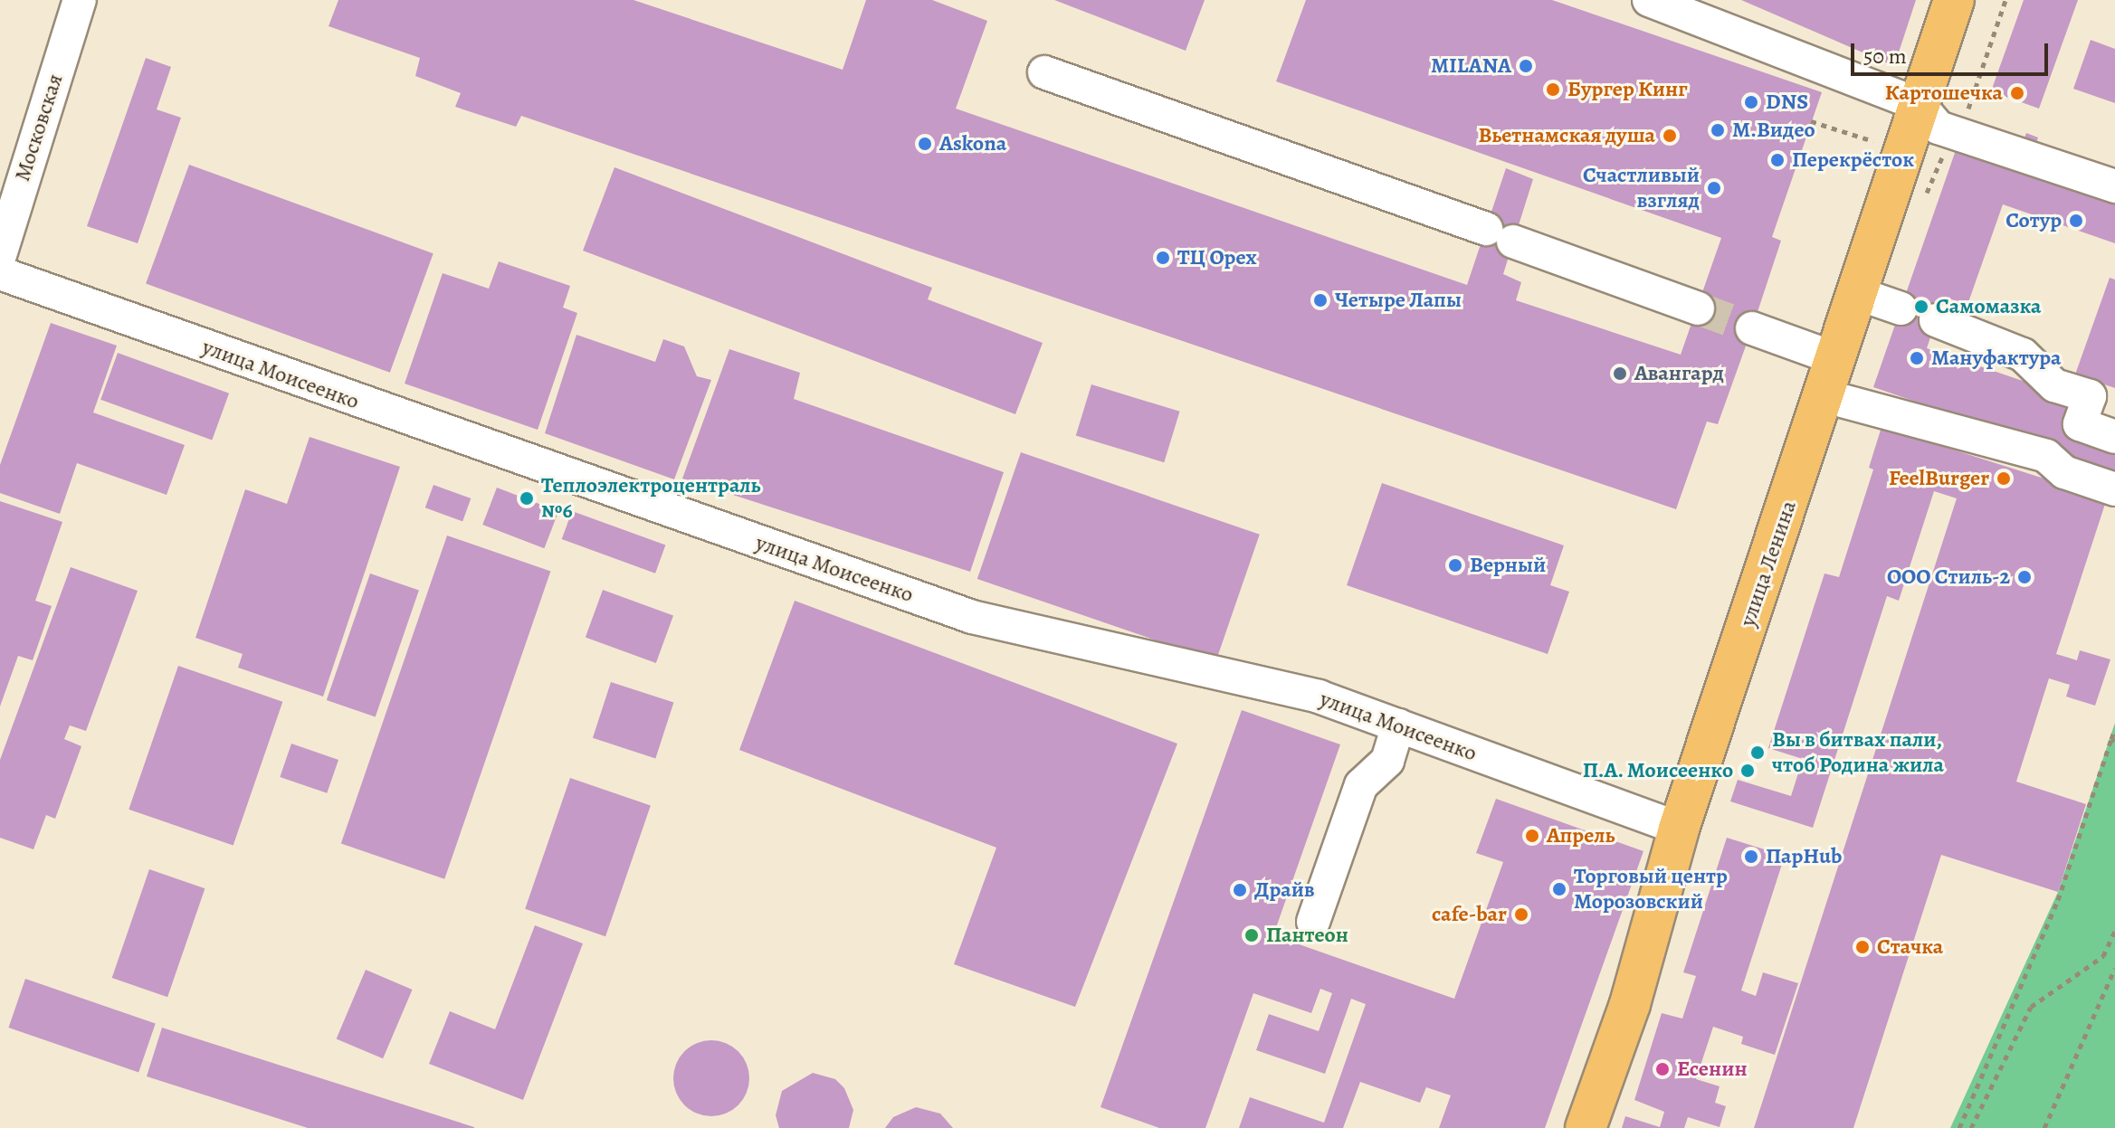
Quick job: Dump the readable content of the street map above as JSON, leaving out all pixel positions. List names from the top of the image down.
{
  "streets": {
    "main road": ["улица Ленина"],
    "street": ["Московская", "улица Моисеенко"]
  },
  "crossings": [
    ["улица Моисеенко", "улица Ленина"]
  ],
  "places": [
    "MILANA",
    "Бургер Кинг",
    "Картошечка",
    "DNS",
    "М.Видео",
    "Вьетнамская душа",
    "Askona",
    "Перекрёсток",
    "Счастливый взгляд",
    "Сотур",
    "ТЦ Орех",
    "Четыре Лапы",
    "Самомазка",
    "Мануфактура",
    "Авангард",
    "FeelBurger",
    "Теплоэлектроцентраль №6",
    "Верный",
    "ООО Стиль-2",
    "Вы в битвах пали, чтоб Родина жила",
    "П.А. Моисеенко",
    "Апрель",
    "ПарHub",
    "Торговый центр Морозовский",
    "Драйв",
    "cafe-bar",
    "Пантеон",
    "Стачка",
    "Есенин"
  ],
  "scale_bar": "50 m"
}
